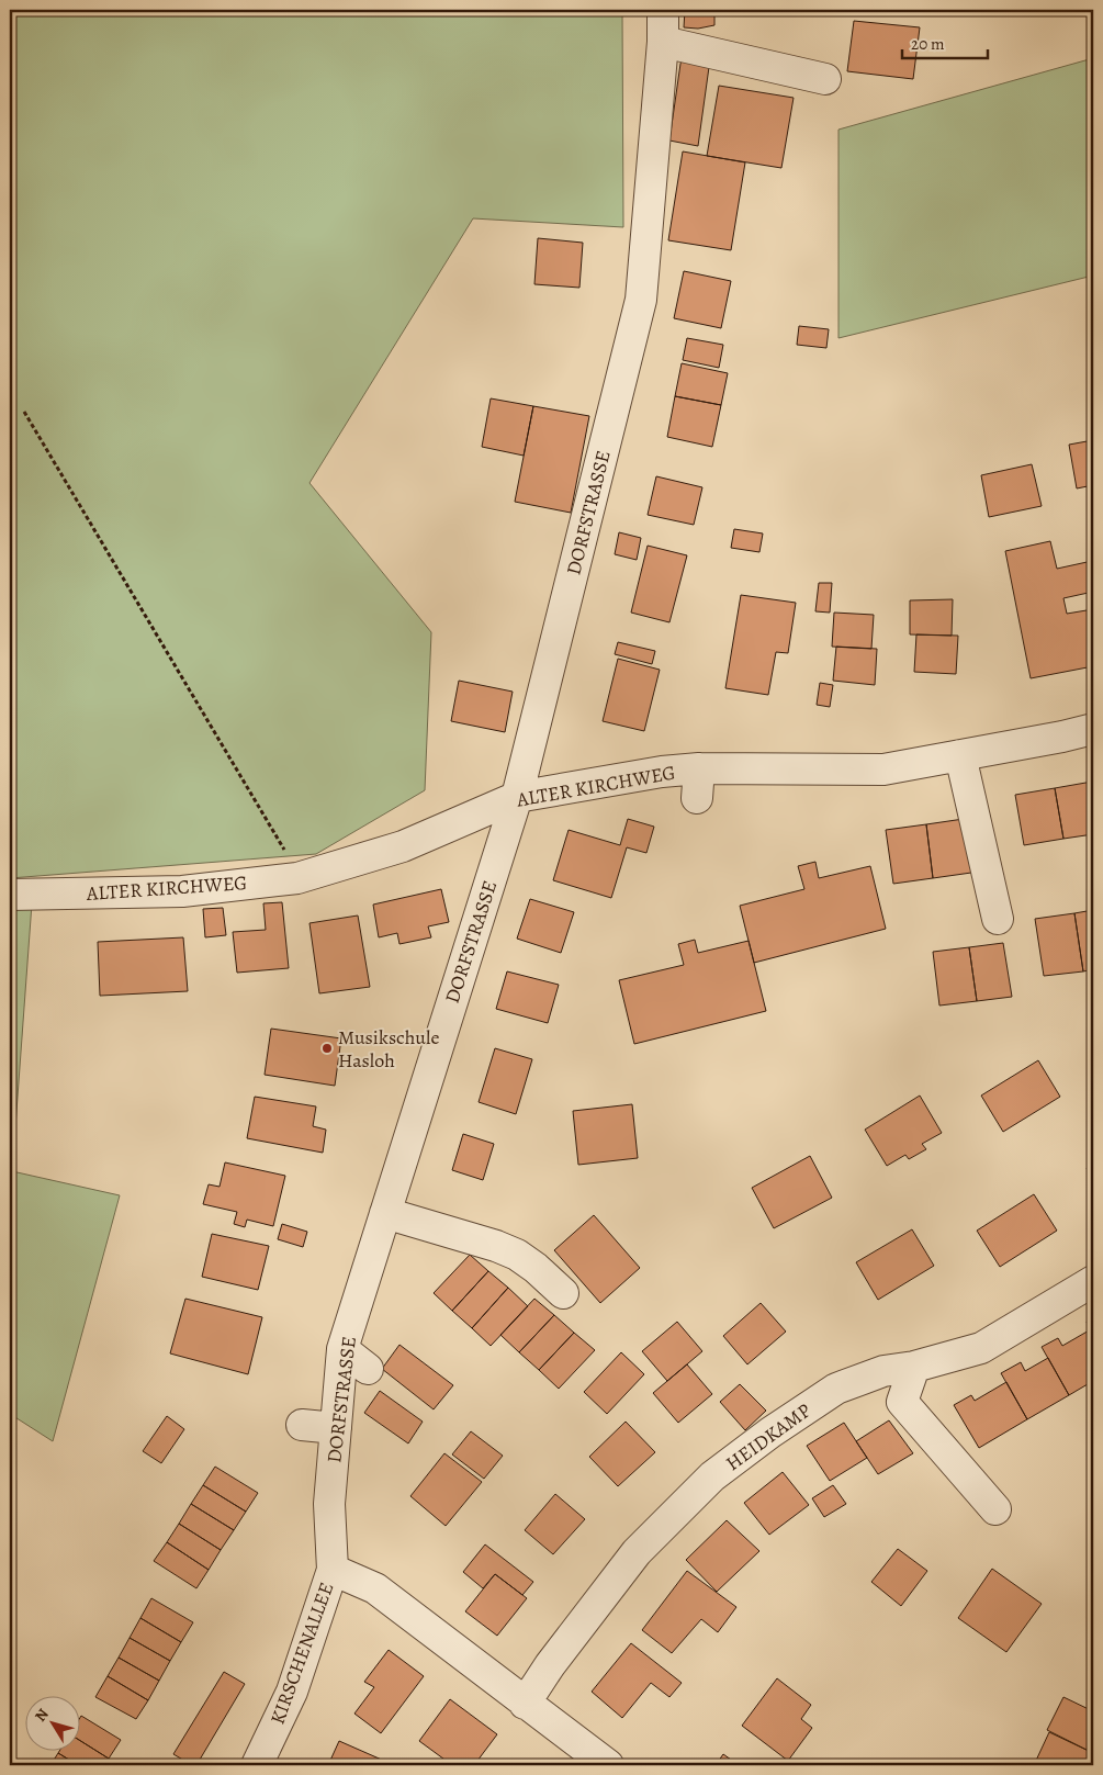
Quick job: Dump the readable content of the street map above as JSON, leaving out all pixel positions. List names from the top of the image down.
{
  "streets": {
    "street": [
      "DORFSTRASSE",
      "ALTER KIRCHWEG",
      "HEIDKAMP",
      "KIRSCHENALLEE"
    ]
  },
  "crossings": [
    ["DORFSTRASSE", "ALTER KIRCHWEG"],
    ["DORFSTRASSE", "KIRSCHENALLEE"]
  ],
  "places": ["Musikschule Hasloh"],
  "scale_bar": "20 m",
  "north": "top left"
}
